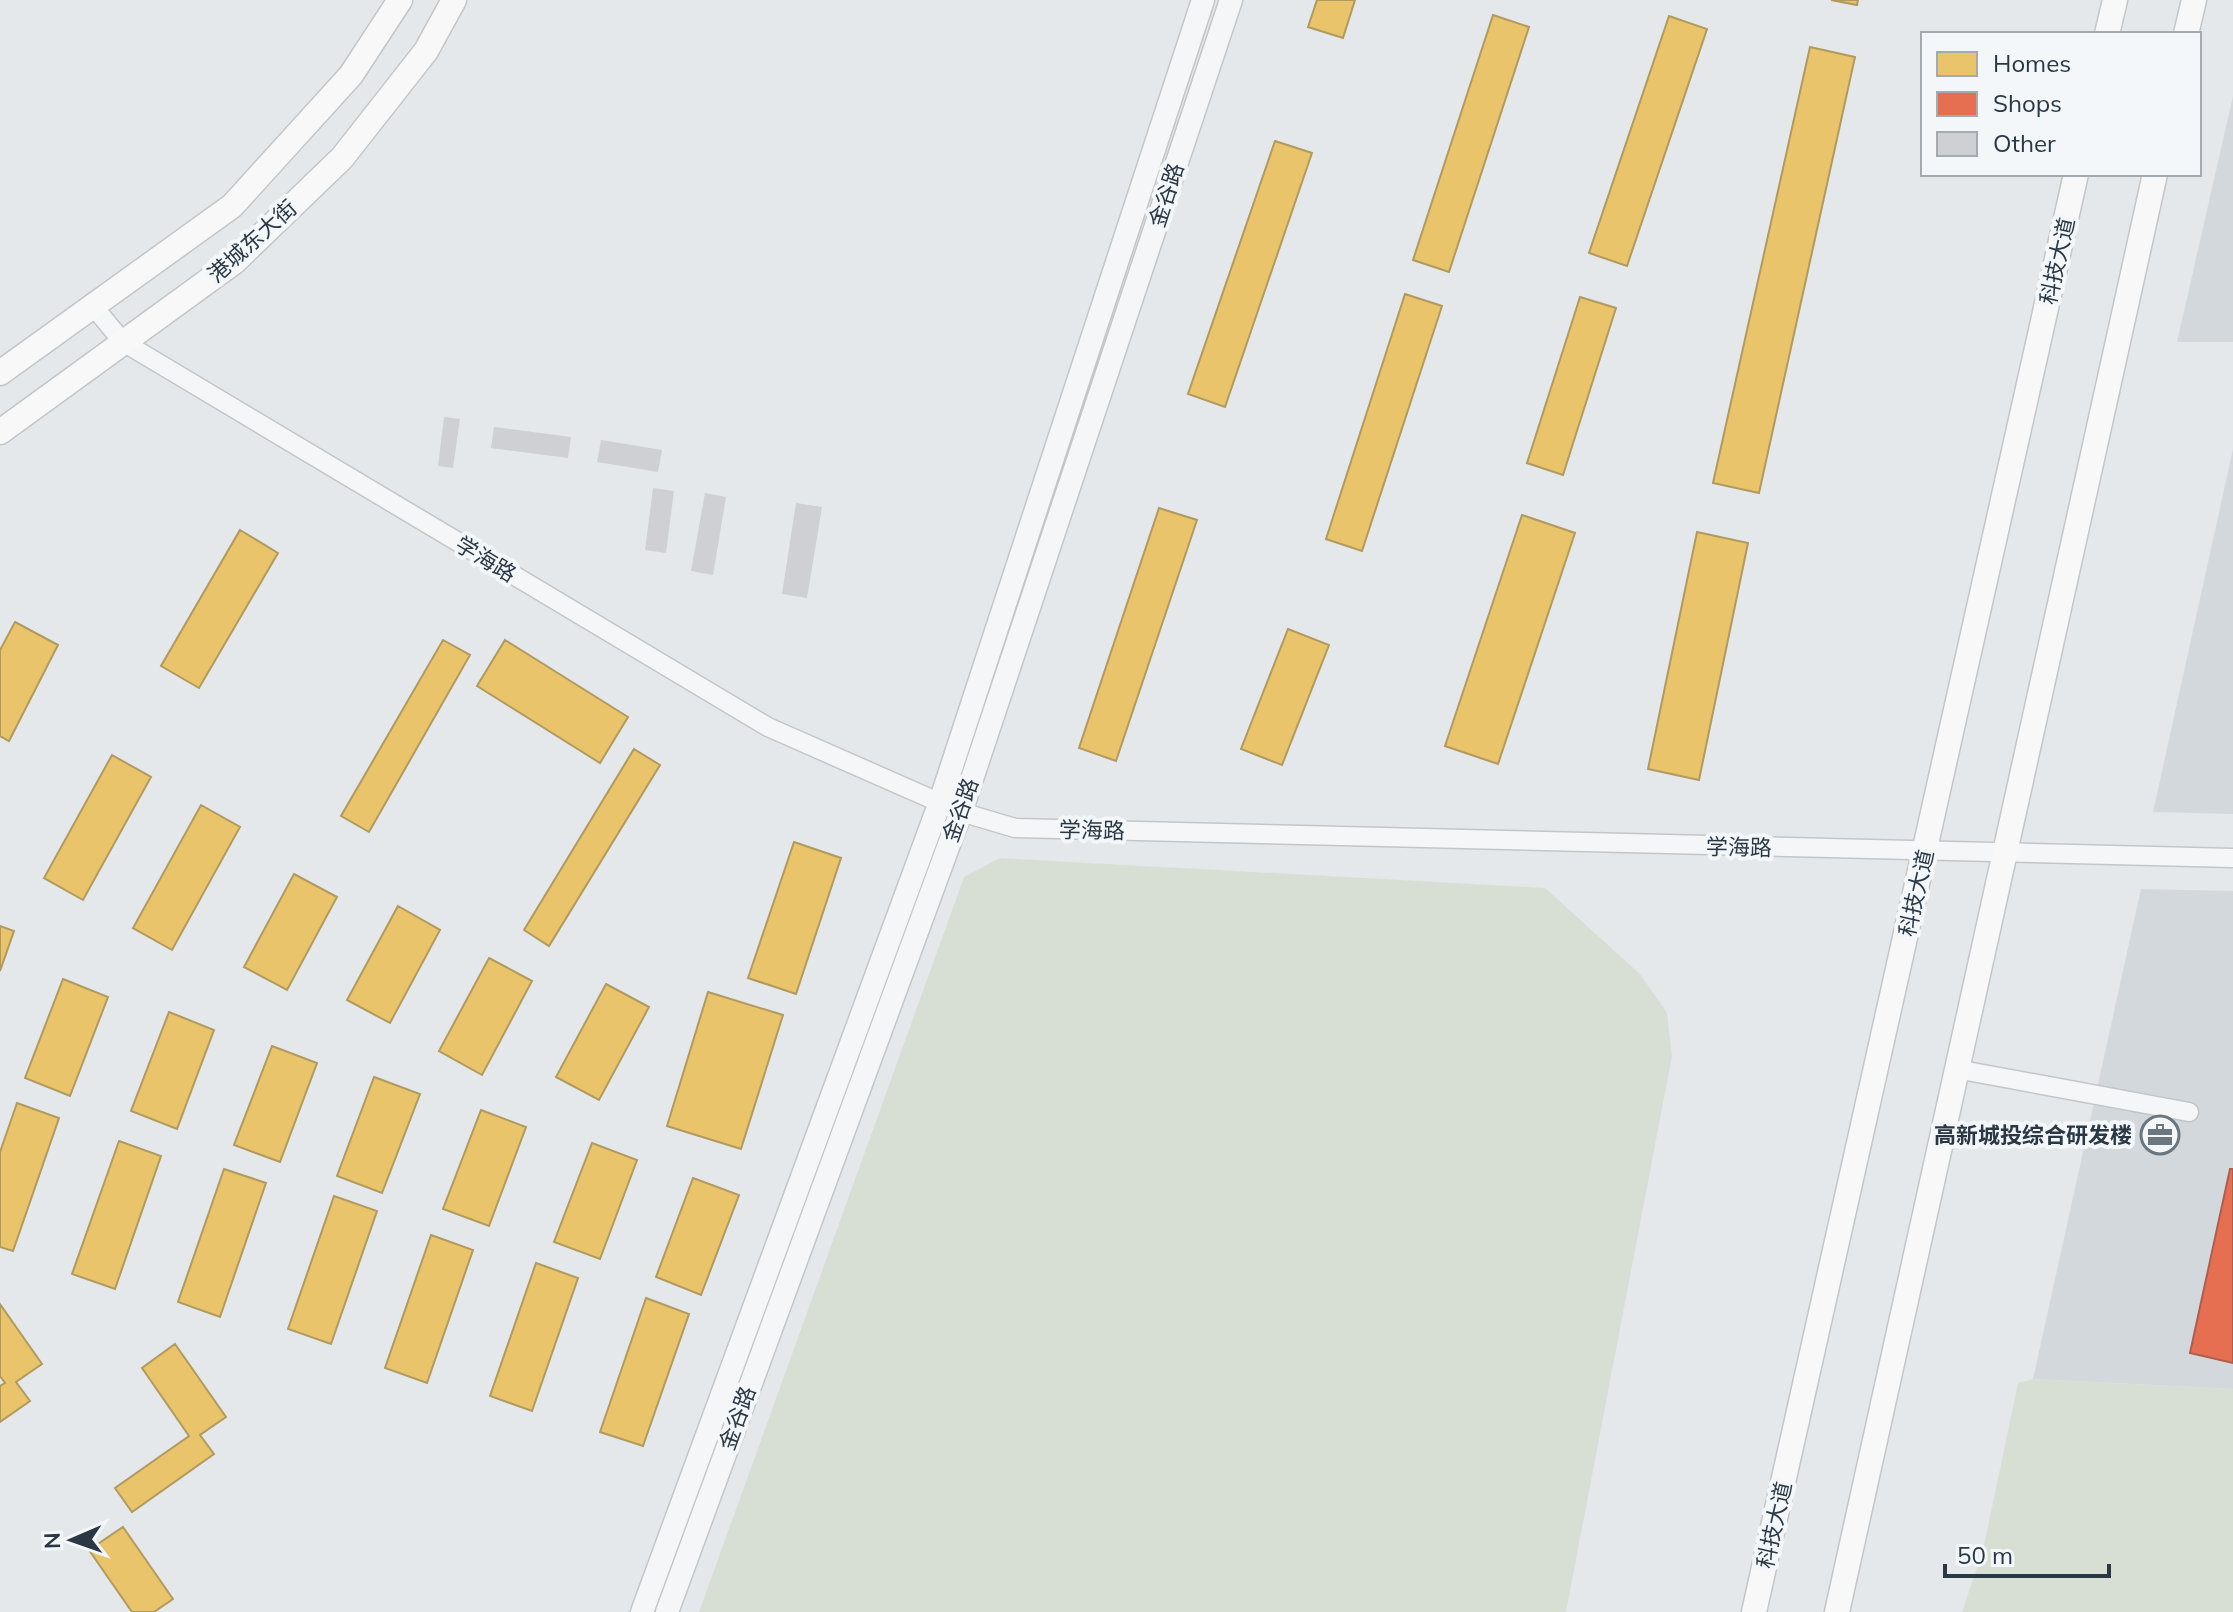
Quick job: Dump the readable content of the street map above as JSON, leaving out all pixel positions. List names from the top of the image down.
{
  "streets": {
    "main road": ["港城东大街", "科技大道"],
    "street": ["金谷路", "学海路"]
  },
  "crossings": [
    ["金谷路", "学海路"],
    ["港城东大街", "学海路"],
    ["科技大道", "学海路"]
  ],
  "places": {
    "office": ["高新城投综合研发楼"]
  },
  "legend": ["Homes", "Shops", "Other"],
  "scale_bar": "50 m",
  "north": "left"
}
